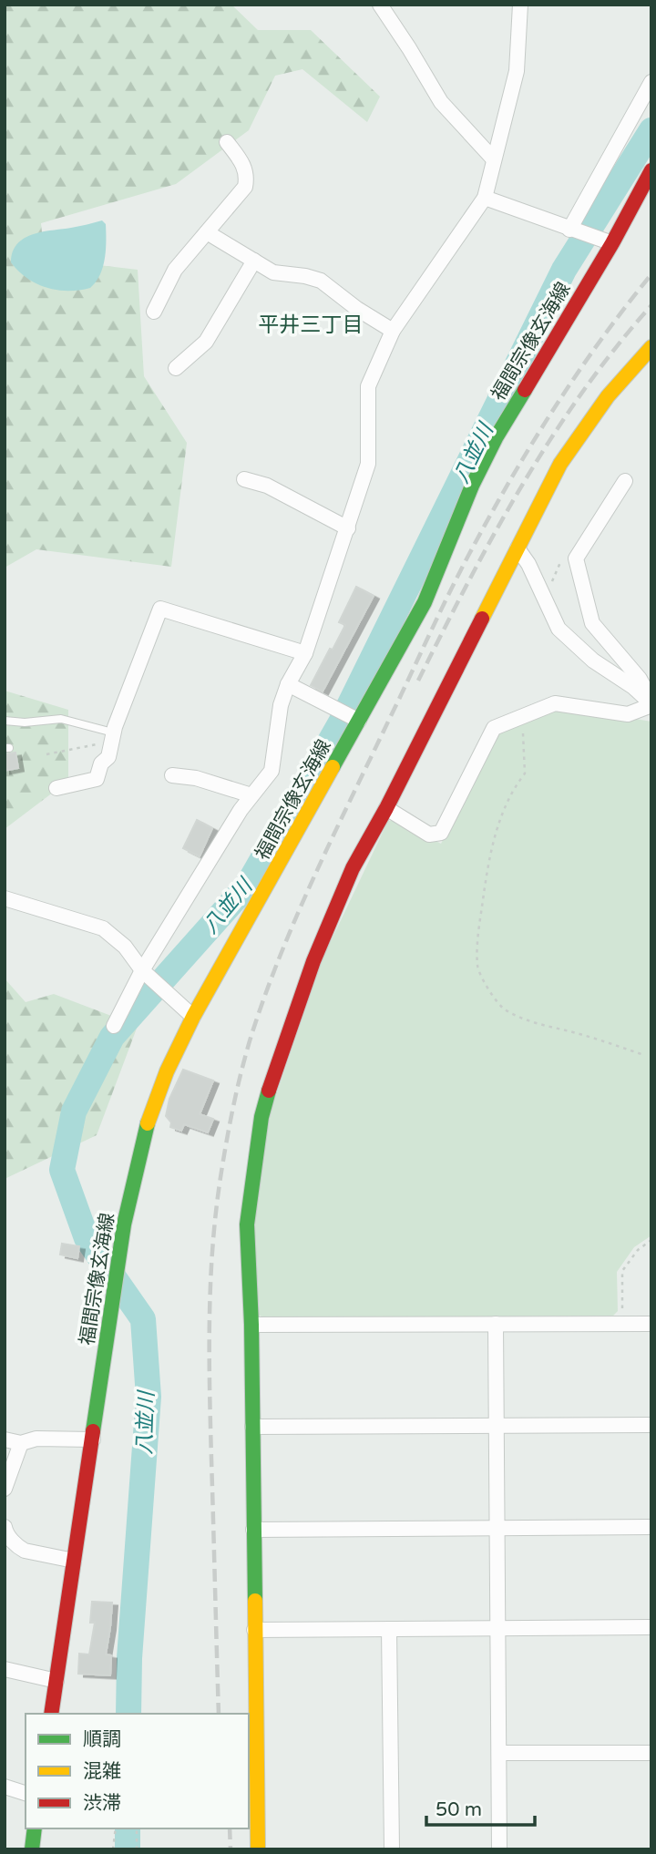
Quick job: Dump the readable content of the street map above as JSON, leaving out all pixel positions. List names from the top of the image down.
{
  "streets": {
    "main road": ["福間宗像玄海線"]
  },
  "districts": ["平井三丁目"],
  "water": ["八並川"],
  "legend": ["順調", "混雑", "渋滞"],
  "scale_bar": "50 m"
}
